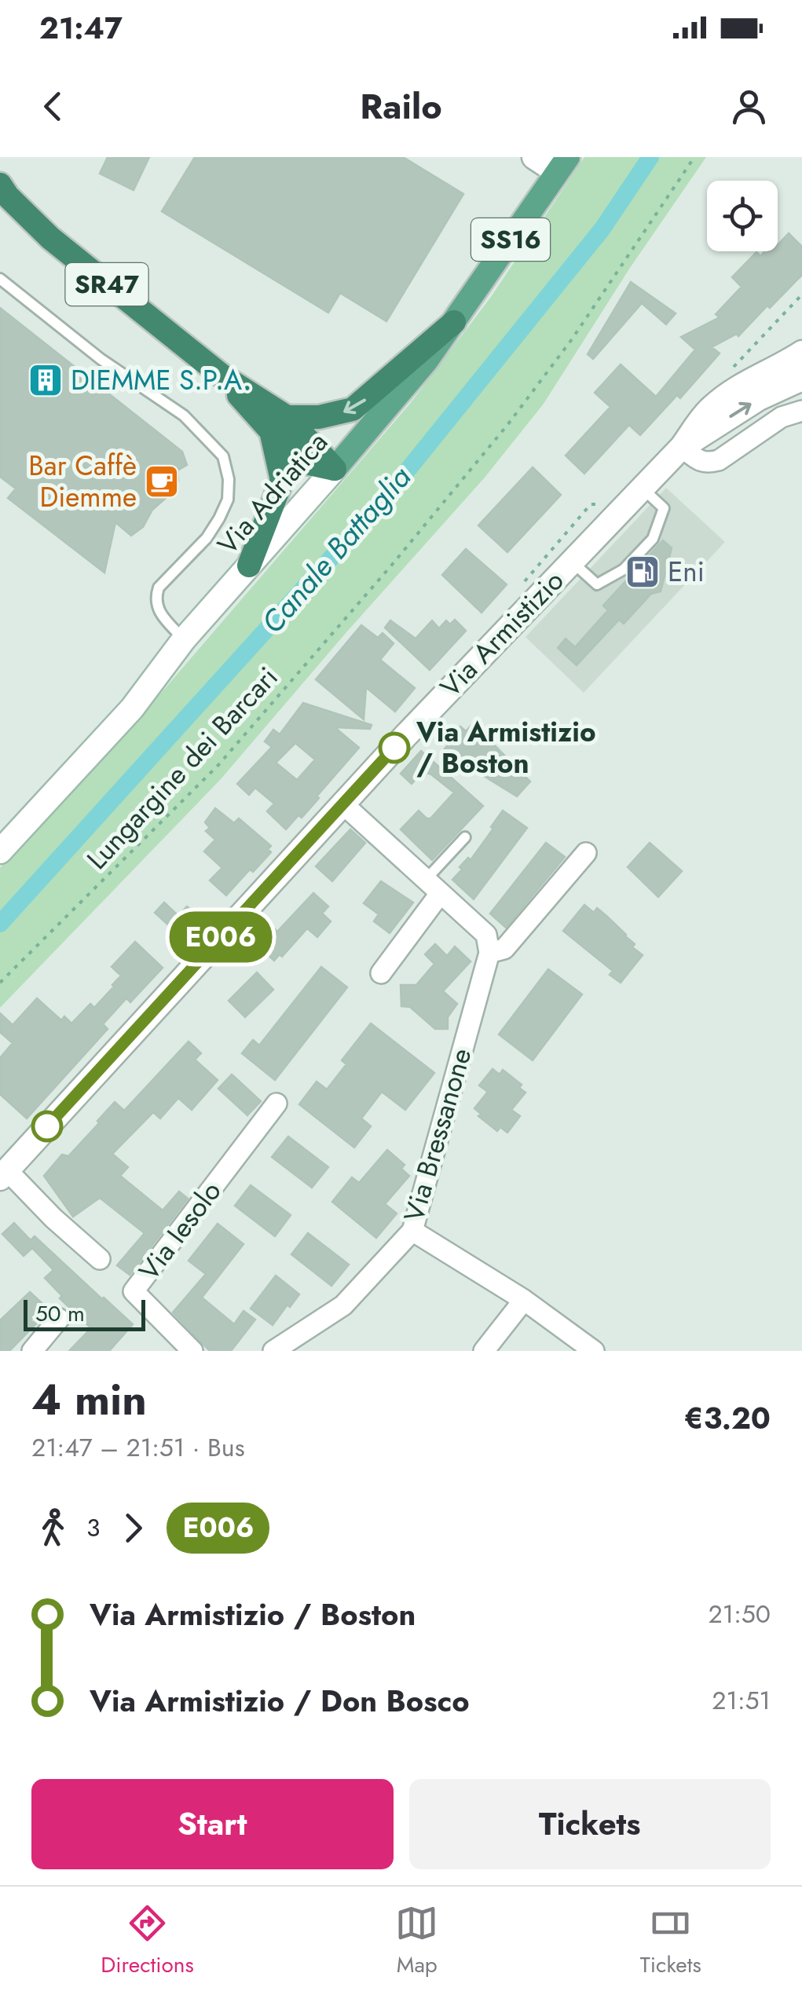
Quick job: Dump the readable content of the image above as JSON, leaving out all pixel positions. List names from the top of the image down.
{
  "streets": {
    "highway": ["SR47"],
    "main road": ["SS16", "Via Adriatica"],
    "street": ["Via Armistizio", "Via Bressanone", "Via Iesolo"],
    "path": ["Lungargine dei Barcari"]
  },
  "crossings": [
    ["SR47", "Via Adriatica"]
  ],
  "water": ["Canale Battaglia"],
  "places": {
    "building": ["DIEMME S.P.A."],
    "cafe": ["Bar Caffè Diemme"],
    "fuel station": ["Eni"],
    "other": ["Via Armistizio / Boston"]
  },
  "lines": ["bus line E006"],
  "scale_bar": "50 m",
  "page": {
    "status": "21:47",
    "header": "Railo",
    "on_map": "E006",
    "scale": "50 m",
    "heading": ["4 min", "21:47 – 21:51 · Bus", "€3.20"],
    "legs": ["3", "E006"],
    "list": [
      {
        "name": "Via Armistizio / Boston",
        "value": "21:50"
      },
      {
        "name": "Via Armistizio / Don Bosco",
        "value": "21:51"
      }
    ],
    "buttons": ["Start", "Tickets"],
    "tabs": ["Directions", "Map", "Tickets"]
  }
}
